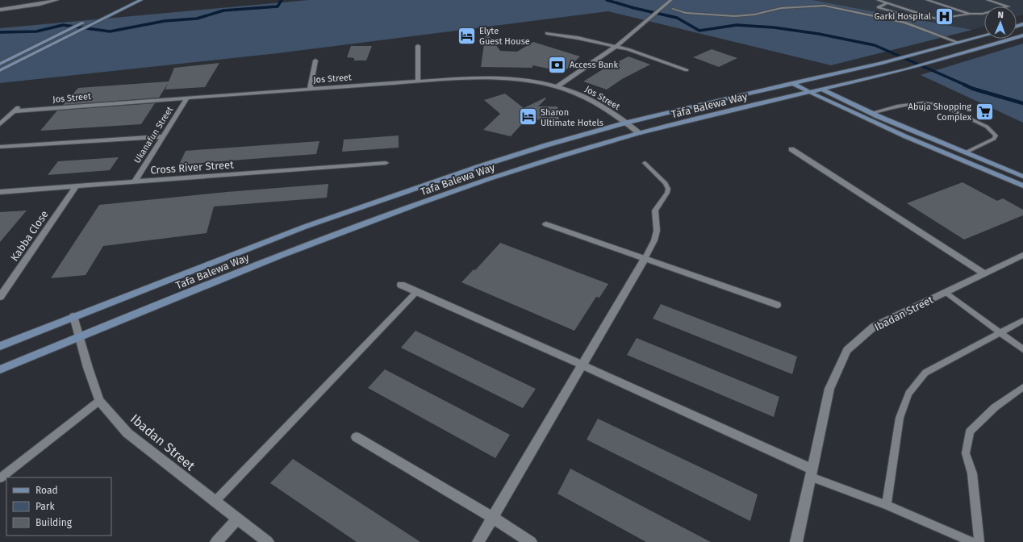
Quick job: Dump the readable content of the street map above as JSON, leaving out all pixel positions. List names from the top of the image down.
{
  "streets": {
    "main road": ["Tafa Balewa Way"],
    "street": [
      "Jos Street",
      "Ukanafun Street",
      "Cross River Street",
      "Kabba Close",
      "Ibadan Street"
    ]
  },
  "crossings": [
    ["Jos Street", "Tafa Balewa Way"],
    ["Jos Street", "Ukanafun Street"],
    ["Tafa Balewa Way", "Ibadan Street"],
    ["Ukanafun Street", "Cross River Street"],
    ["Cross River Street", "Kabba Close"]
  ],
  "places": {
    "hospital": ["Garki Hospital"],
    "hotel": ["Elyte Guest House", "Sharon Ultimate Hotels"],
    "bank": ["Access Bank"],
    "supermarket": ["Abuja Shopping Complex"]
  },
  "legend": ["Road", "Park", "Building"],
  "north": "top"
}
